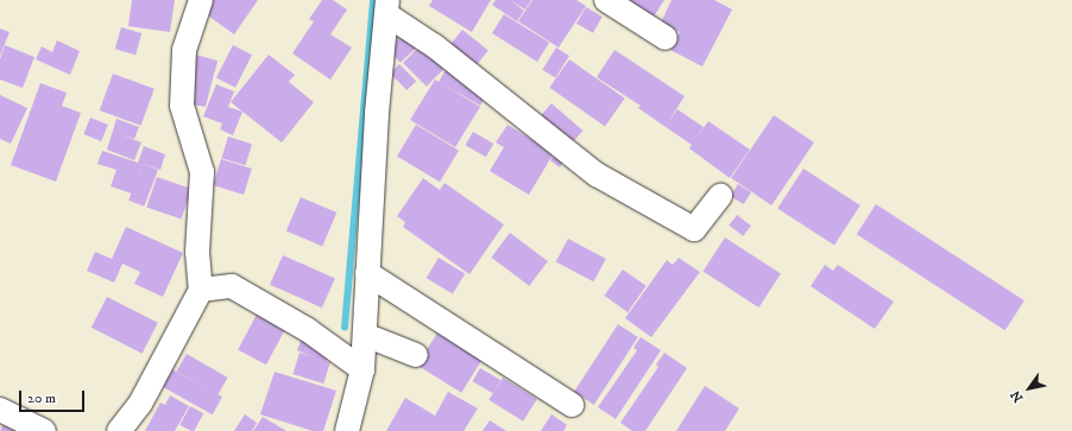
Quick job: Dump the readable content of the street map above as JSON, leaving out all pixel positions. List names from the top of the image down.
{
  "scale_bar": "20 m",
  "north": "bottom left"
}
